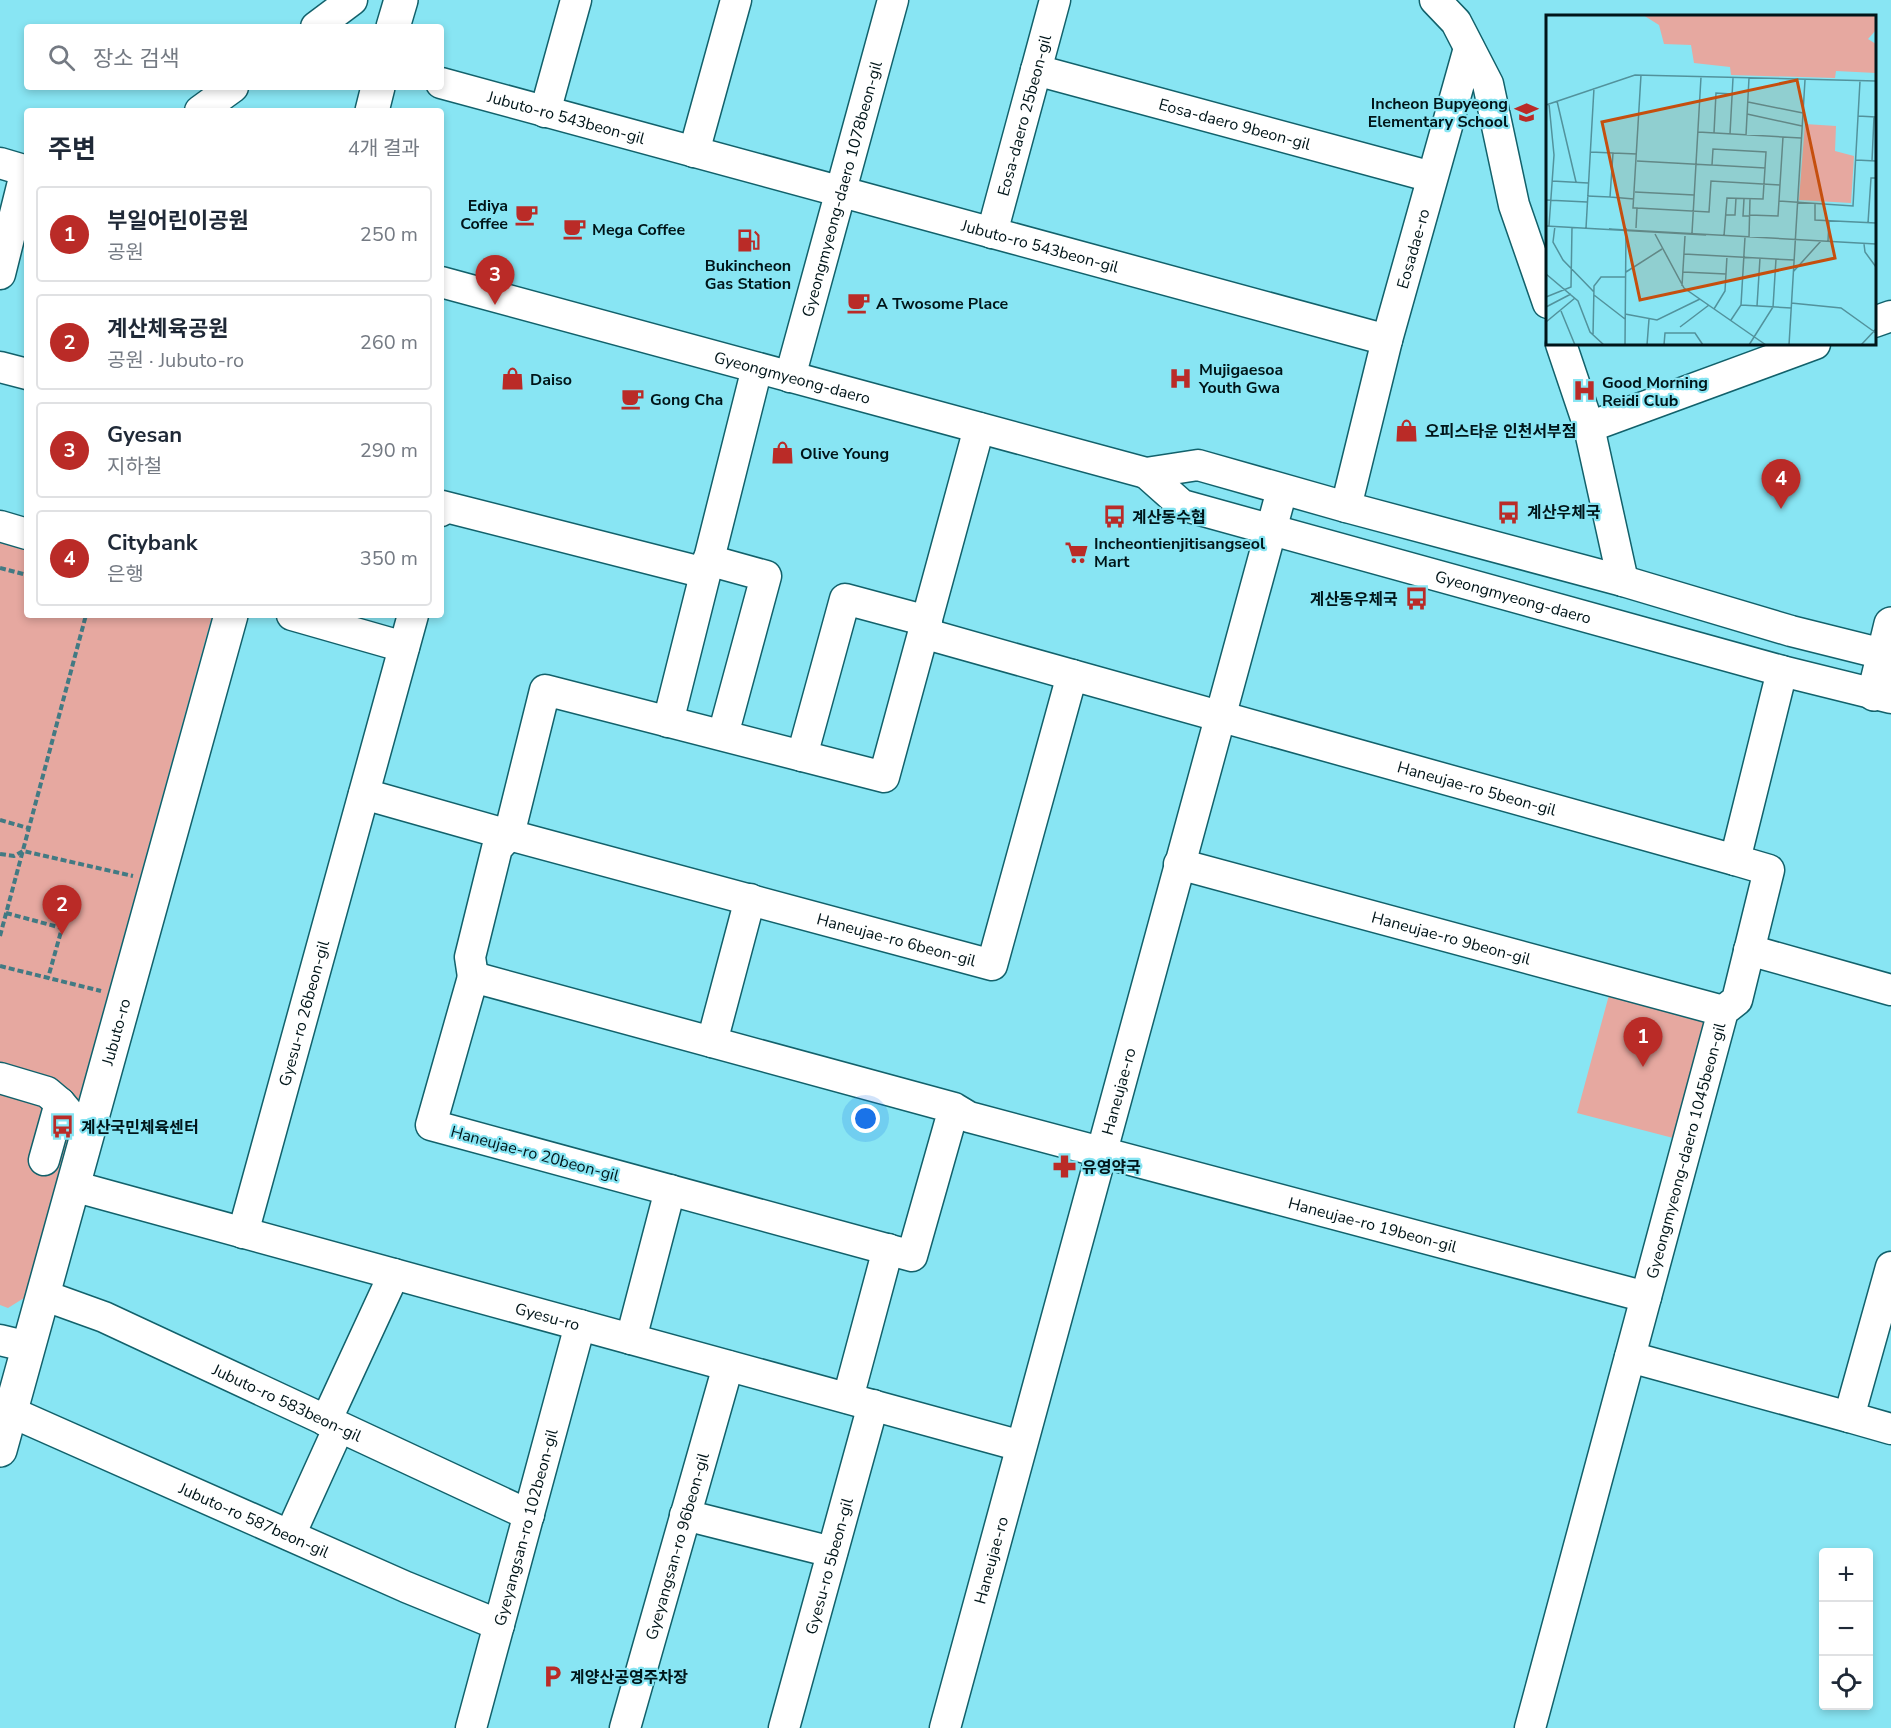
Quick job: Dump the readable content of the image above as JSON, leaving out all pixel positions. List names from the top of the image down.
{
  "streets": {
    "main road": ["Jubuto-ro"],
    "street": [
      "Eosa-daero 25beon-gil",
      "Jubuto-ro 543beon-gil",
      "Eosa-daero 9beon-gil",
      "Gyeongmyeong-daero 1078beon-gil",
      "Eosadae-ro",
      "Gyeongmyeong-daero",
      "Haneujae-ro 5beon-gil",
      "Haneujae-ro 9beon-gil",
      "Haneujae-ro 6beon-gil",
      "Gyesu-ro 26beon-gil",
      "Haneujae-ro",
      "Gyeongmyeong-daero 1045beon-gil",
      "Haneujae-ro 20beon-gil",
      "Haneujae-ro 19beon-gil",
      "Gyesu-ro",
      "Jubuto-ro 583beon-gil",
      "Jubuto-ro 587beon-gil",
      "Gyeyangsan-ro 102beon-gil",
      "Gyeyangsan-ro 96beon-gil",
      "Gyesu-ro 5beon-gil"
    ]
  },
  "crossings": [
    ["Eosa-daero 25beon-gil", "Jubuto-ro 543beon-gil"],
    ["Eosa-daero 25beon-gil", "Eosa-daero 9beon-gil"],
    ["Jubuto-ro 543beon-gil", "Gyeongmyeong-daero 1078beon-gil"],
    ["Jubuto-ro 543beon-gil", "Eosadae-ro"],
    ["Eosa-daero 9beon-gil", "Eosadae-ro"],
    ["Gyeongmyeong-daero 1078beon-gil", "Gyeongmyeong-daero"],
    ["Eosadae-ro", "Gyeongmyeong-daero"],
    ["Gyeongmyeong-daero", "Haneujae-ro"],
    ["Haneujae-ro 5beon-gil", "Haneujae-ro"],
    ["Haneujae-ro 5beon-gil", "Gyeongmyeong-daero 1045beon-gil"],
    ["Haneujae-ro 9beon-gil", "Haneujae-ro"],
    ["Haneujae-ro 9beon-gil", "Gyeongmyeong-daero 1045beon-gil"],
    ["Haneujae-ro 6beon-gil", "Gyesu-ro 26beon-gil"],
    ["Gyesu-ro 26beon-gil", "Gyesu-ro"],
    ["Jubuto-ro", "Gyesu-ro"],
    ["Jubuto-ro", "Jubuto-ro 583beon-gil"],
    ["Jubuto-ro", "Jubuto-ro 587beon-gil"],
    ["Haneujae-ro", "Haneujae-ro 19beon-gil"],
    ["Haneujae-ro", "Gyesu-ro"],
    ["Gyeongmyeong-daero 1045beon-gil", "Haneujae-ro 19beon-gil"],
    ["Haneujae-ro 20beon-gil", "Gyesu-ro 5beon-gil"],
    ["Gyesu-ro", "Gyeyangsan-ro 102beon-gil"],
    ["Gyesu-ro", "Gyeyangsan-ro 96beon-gil"],
    ["Gyesu-ro", "Gyesu-ro 5beon-gil"],
    ["Jubuto-ro 583beon-gil", "Gyeyangsan-ro 102beon-gil"],
    ["Jubuto-ro 587beon-gil", "Gyeyangsan-ro 102beon-gil"]
  ],
  "places": {
    "school or university": ["Incheon Bupyeong Elementary School"],
    "cafe": [
      "Ediya Coffee",
      "Mega Coffee",
      "A Twosome Place",
      "Gong Cha"
    ],
    "fuel station": ["Bukincheon Gas Station"],
    "hospital": ["Mujigaesoa Youth Gwa", "Good Morning Reidi Club"],
    "shop": ["Daiso", "오피스타운 인천서부점", "Olive Young"],
    "bus stop": [
      "계산우체국",
      "계산동수협",
      "계산동우체국",
      "계산국민체육센터"
    ],
    "supermarket": ["Incheontienjitisangseol Mart"],
    "pharmacy": ["유영약국"],
    "parking": ["계양산공영주차장"]
  },
  "page": {
    "search": "장소 검색",
    "heading": ["주변", "4개 결과"],
    "list": [
      {
        "mark": "1",
        "name": "부일어린이공원",
        "note": "공원",
        "value": "250 m"
      },
      {
        "mark": "2",
        "name": "계산체육공원",
        "note": "공원 · Jubuto-ro",
        "value": "260 m"
      },
      {
        "mark": "3",
        "name": "Gyesan",
        "note": "지하철",
        "value": "290 m"
      },
      {
        "mark": "4",
        "name": "Citybank",
        "note": "은행",
        "value": "350 m"
      }
    ],
    "pins": [
      "3",
      "4",
      "2",
      "1"
    ],
    "map_buttons": ["+", "−"]
  }
}
